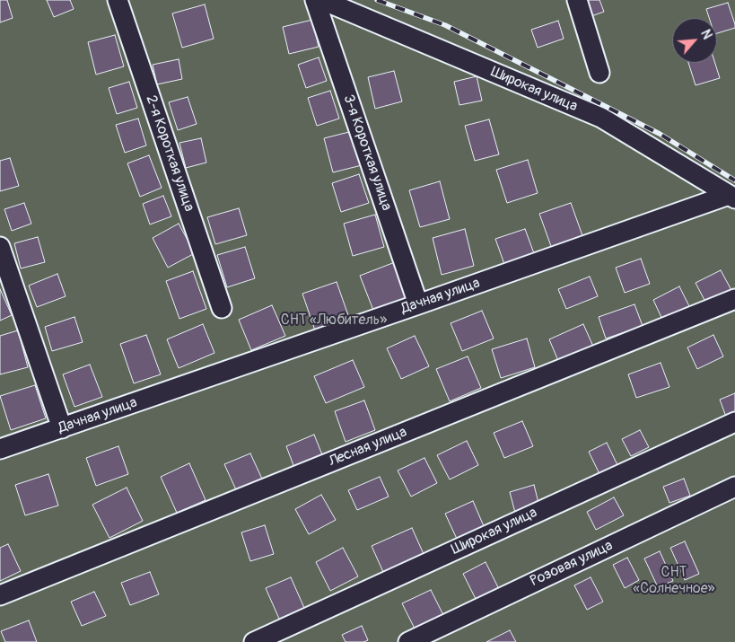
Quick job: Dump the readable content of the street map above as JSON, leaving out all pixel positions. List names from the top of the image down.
{
  "streets": {
    "street": [
      "Широкая улица",
      "3-я Короткая улица",
      "2-я Короткая улица",
      "Дачная улица",
      "Лесная улица",
      "Розовая улица"
    ]
  },
  "crossings": [
    ["Широкая улица", "Дачная улица"],
    ["3-я Короткая улица", "Дачная улица"]
  ],
  "parks": ["СНТ «Любитель»", "СНТ «Солнечное»"],
  "north": "top right"
}
